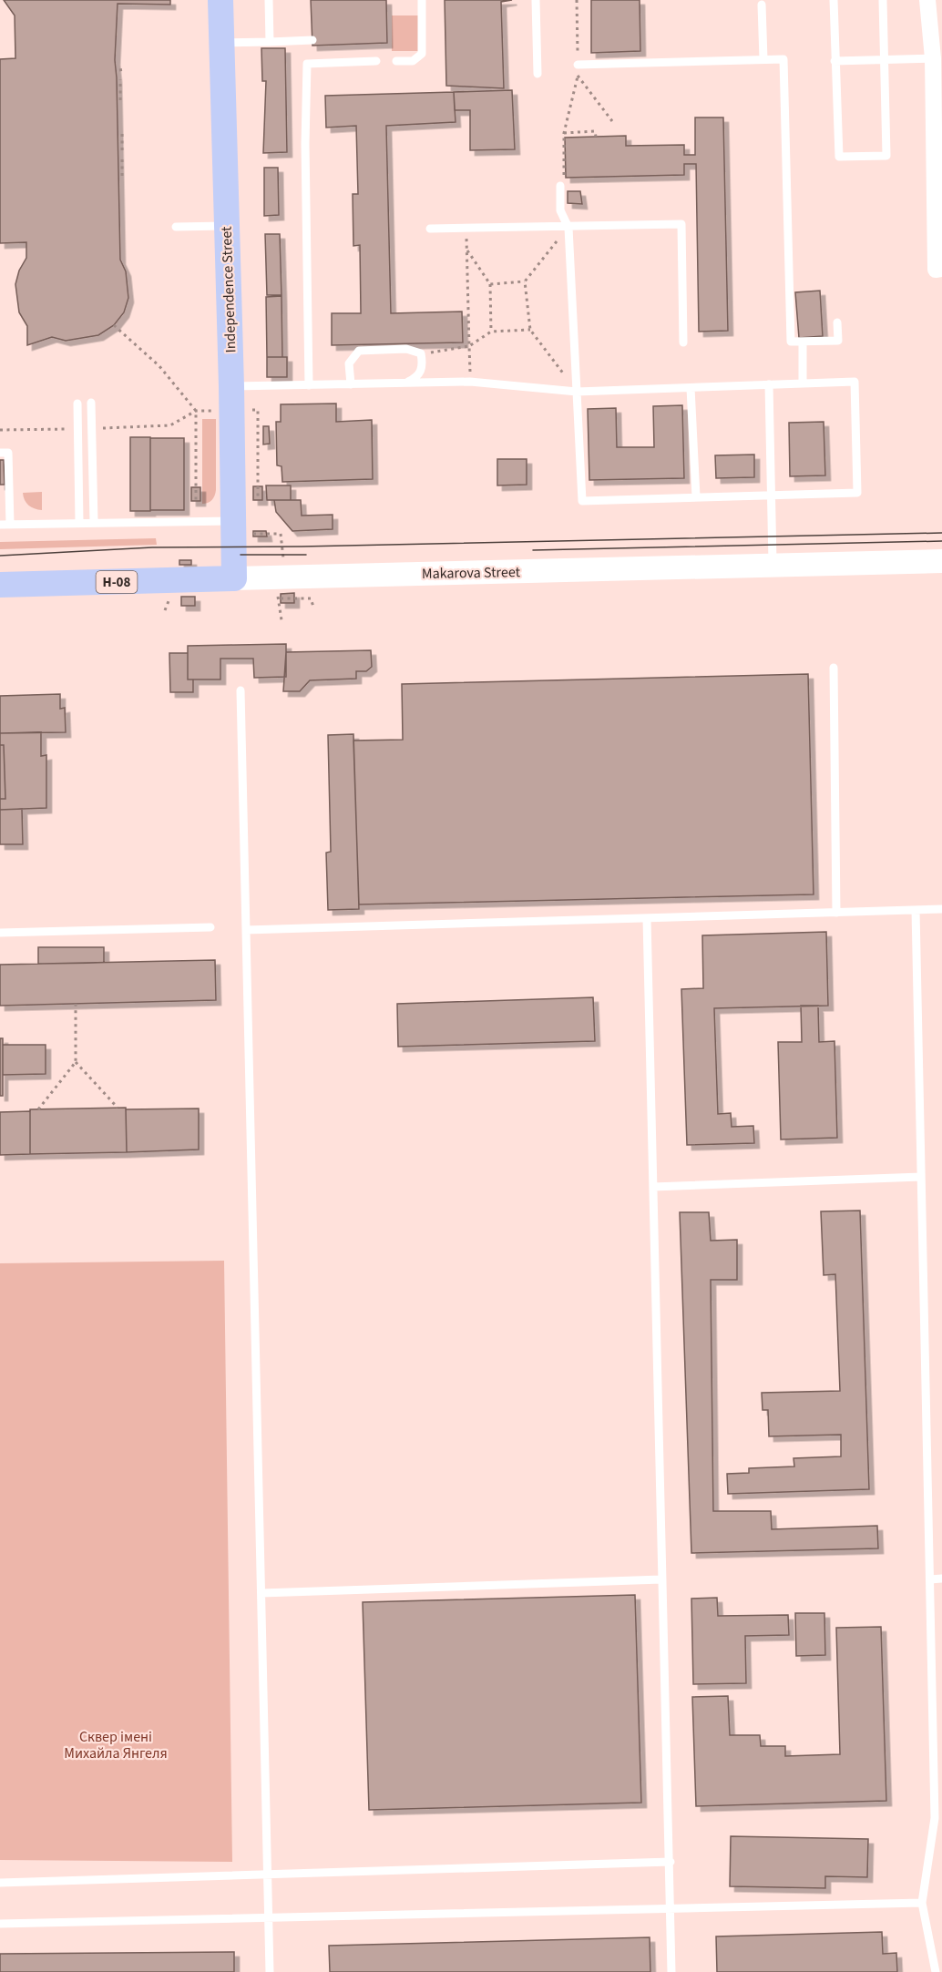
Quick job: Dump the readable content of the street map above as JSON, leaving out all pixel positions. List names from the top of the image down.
{
  "streets": {
    "main road": ["Independence Street", "Makarova Street", "Н-08"]
  },
  "crossings": [
    ["Independence Street", "Makarova Street"]
  ],
  "parks": ["Сквер імені Михайла Янгеля"]
}
